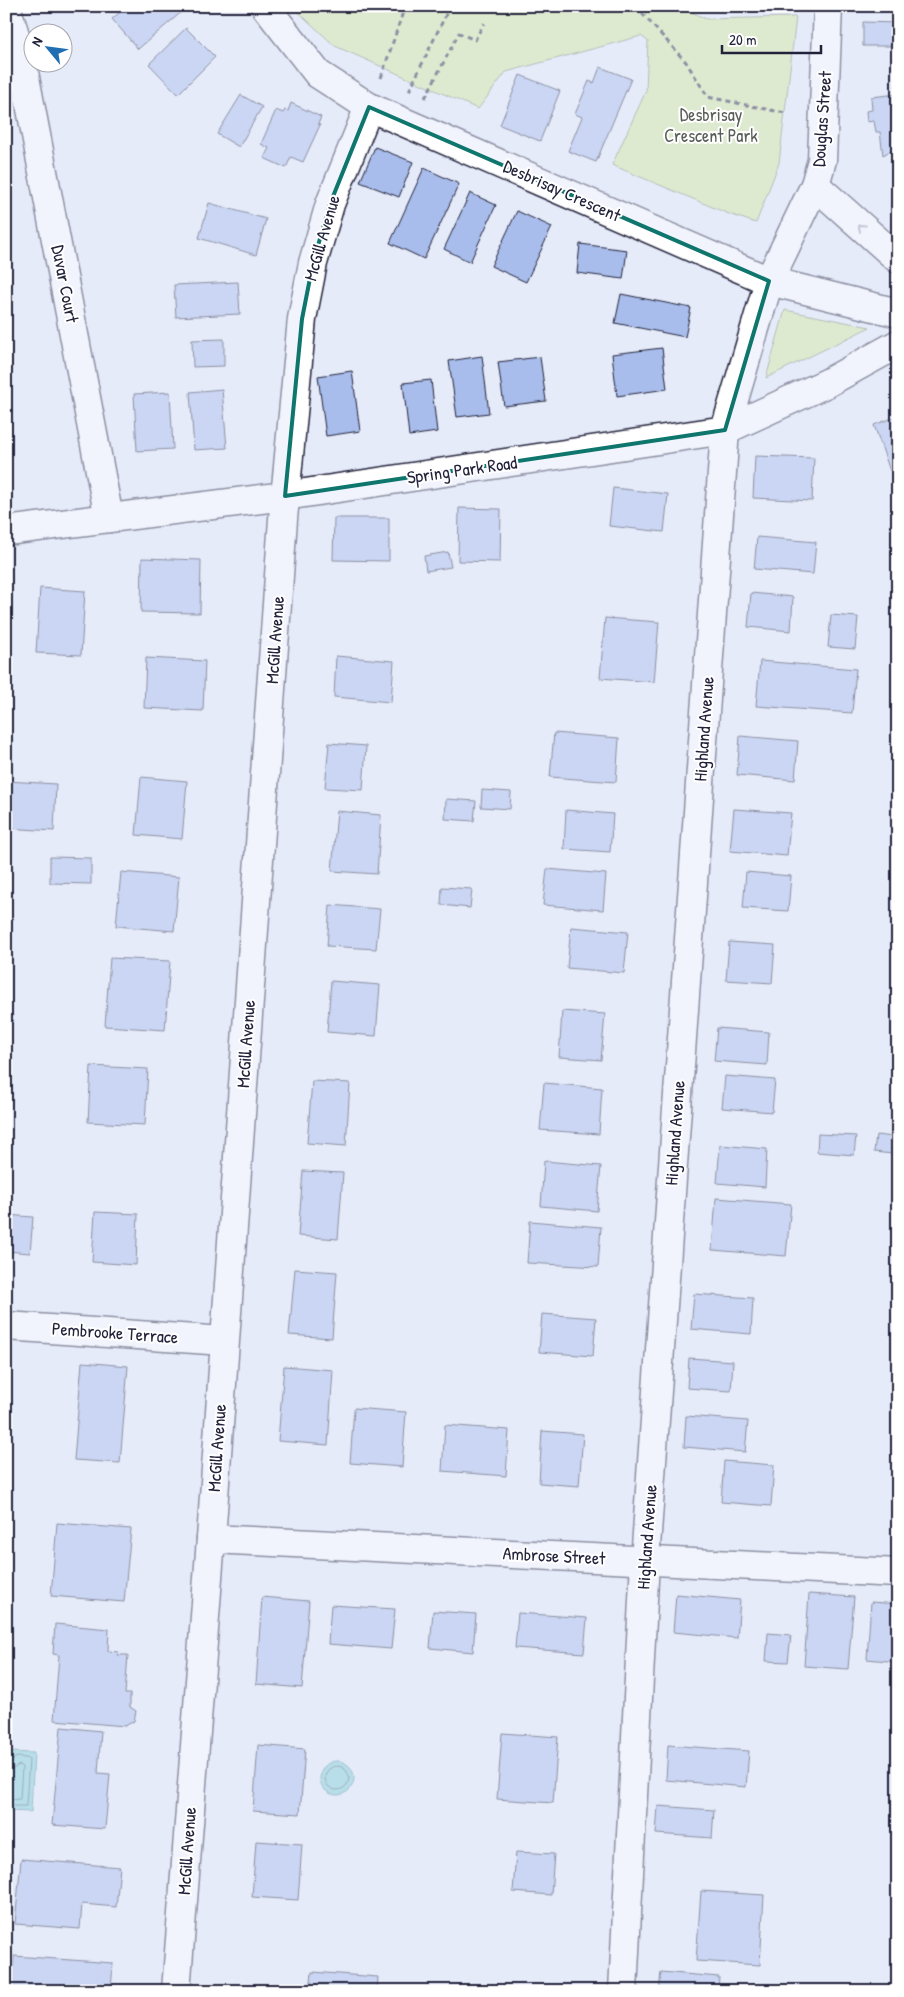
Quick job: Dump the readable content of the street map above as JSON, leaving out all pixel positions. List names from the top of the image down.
{
  "streets": {
    "street": [
      "Douglas Street",
      "Desbrisay Crescent",
      "McGill Avenue",
      "Duvar Court",
      "Spring Park Road",
      "Highland Avenue",
      "Pembrooke Terrace",
      "Ambrose Street"
    ]
  },
  "crossings": [
    ["Douglas Street", "Desbrisay Crescent"],
    ["Douglas Street", "Highland Avenue"],
    ["Desbrisay Crescent", "McGill Avenue"],
    ["Desbrisay Crescent", "Highland Avenue"],
    ["McGill Avenue", "Spring Park Road"],
    ["McGill Avenue", "Pembrooke Terrace"],
    ["McGill Avenue", "Ambrose Street"],
    ["Duvar Court", "Spring Park Road"],
    ["Spring Park Road", "Highland Avenue"],
    ["Highland Avenue", "Ambrose Street"]
  ],
  "parks": ["Desbrisay Crescent Park"],
  "scale_bar": "20 m",
  "north": "top left"
}
